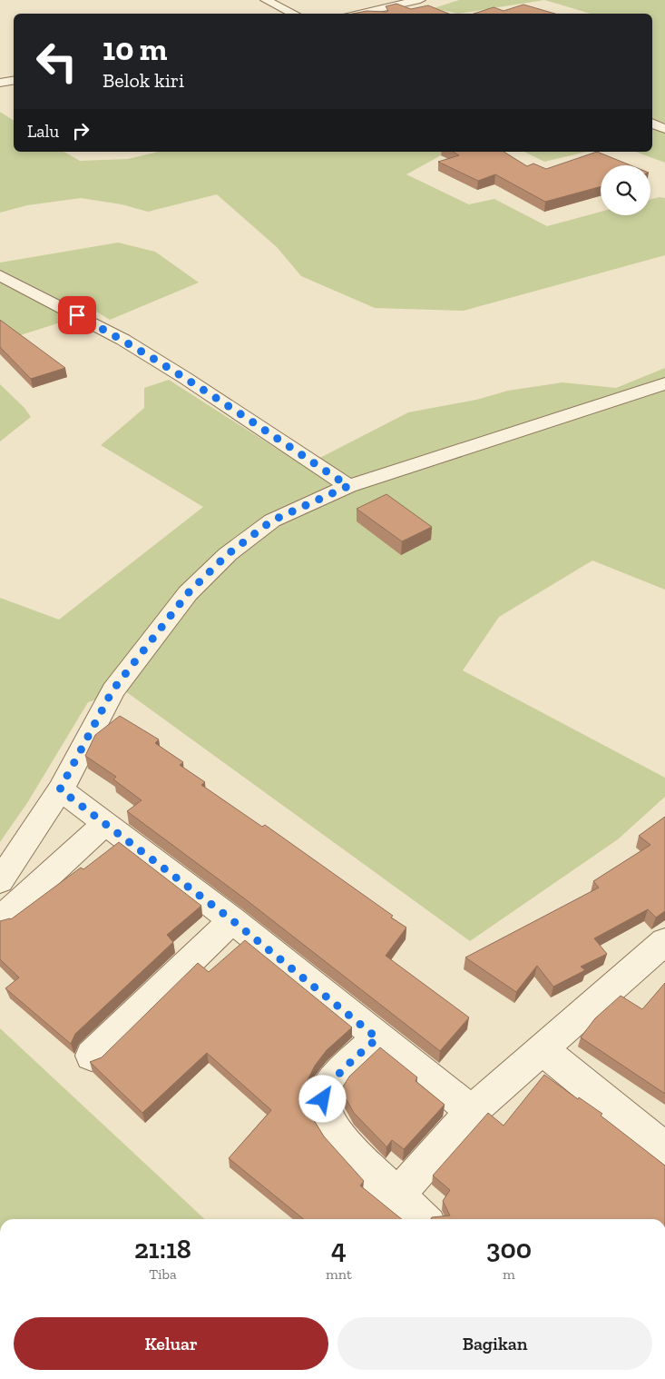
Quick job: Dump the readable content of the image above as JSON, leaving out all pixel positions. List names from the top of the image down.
{
  "page": {
    "turn": ["10 m", "Belok kiri"],
    "then": "Lalu",
    "eta": [
      "21:18",
      "Tiba",
      "4",
      "mnt",
      "300",
      "m"
    ],
    "buttons": ["Keluar", "Bagikan"]
  }
}
